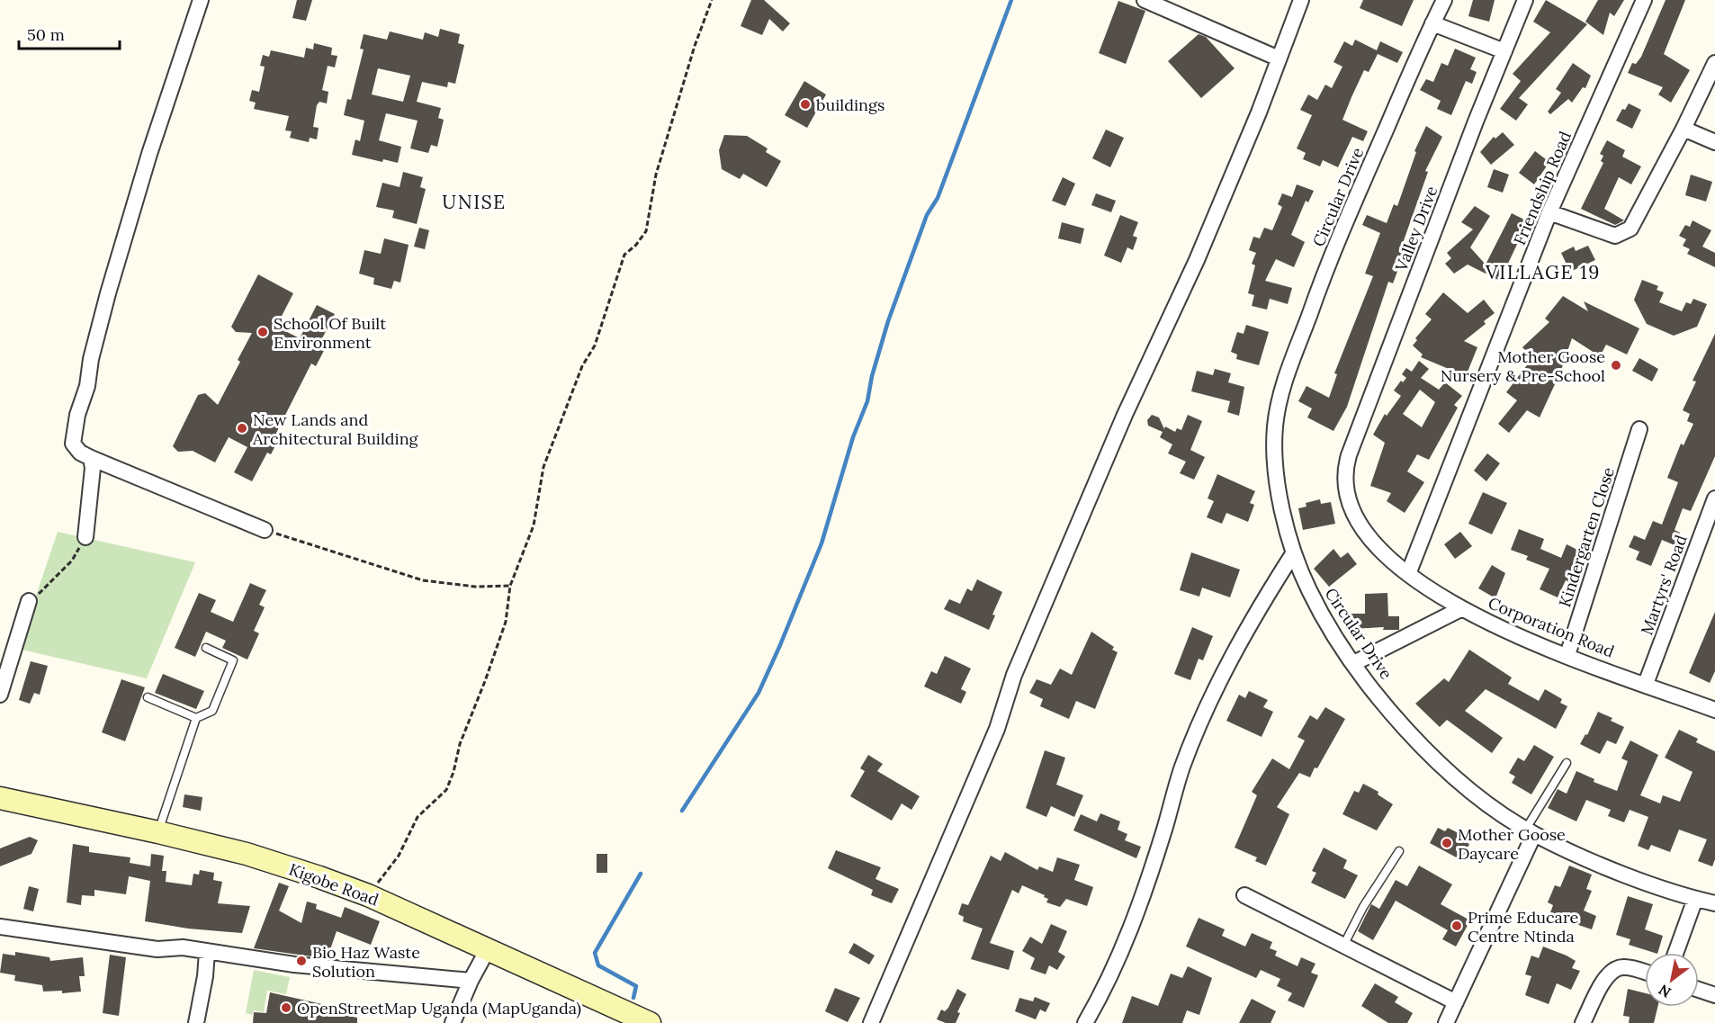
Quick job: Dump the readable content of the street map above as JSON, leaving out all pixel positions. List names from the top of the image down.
{
  "streets": {
    "street": [
      "Friendship Road",
      "Circular Drive",
      "Valley Drive",
      "Kindergarten Close",
      "Martyrs' Road",
      "Corporation Road",
      "Kigobe Road"
    ]
  },
  "crossings": [
    ["Friendship Road", "Corporation Road"],
    ["Valley Drive", "Corporation Road"],
    ["Kindergarten Close", "Corporation Road"],
    ["Martyrs' Road", "Corporation Road"]
  ],
  "districts": ["UNISE", "VILLAGE 19"],
  "places": [
    "buildings",
    "School Of Built Environment",
    "Mother Goose Nursery & Pre-School",
    "New Lands and Architectural Building",
    "Mother Goose Daycare",
    "Prime Educare Centre Ntinda",
    "Bio Haz Waste Solution",
    "OpenStreetMap Uganda (MapUganda)"
  ],
  "scale_bar": "50 m",
  "north": "bottom left"
}
